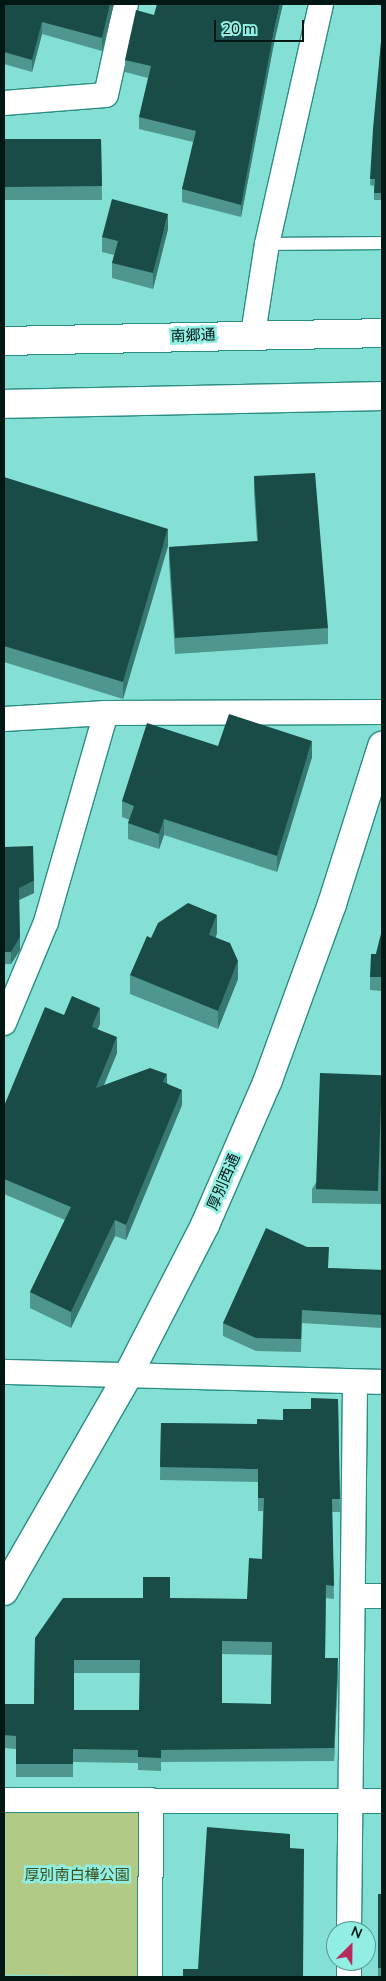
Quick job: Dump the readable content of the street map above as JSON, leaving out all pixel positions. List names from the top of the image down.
{
  "streets": {
    "street": ["南郷通", "厚別西通"]
  },
  "parks": ["厚別南白樺公園"],
  "scale_bar": "20 m",
  "north": "top right"
}
